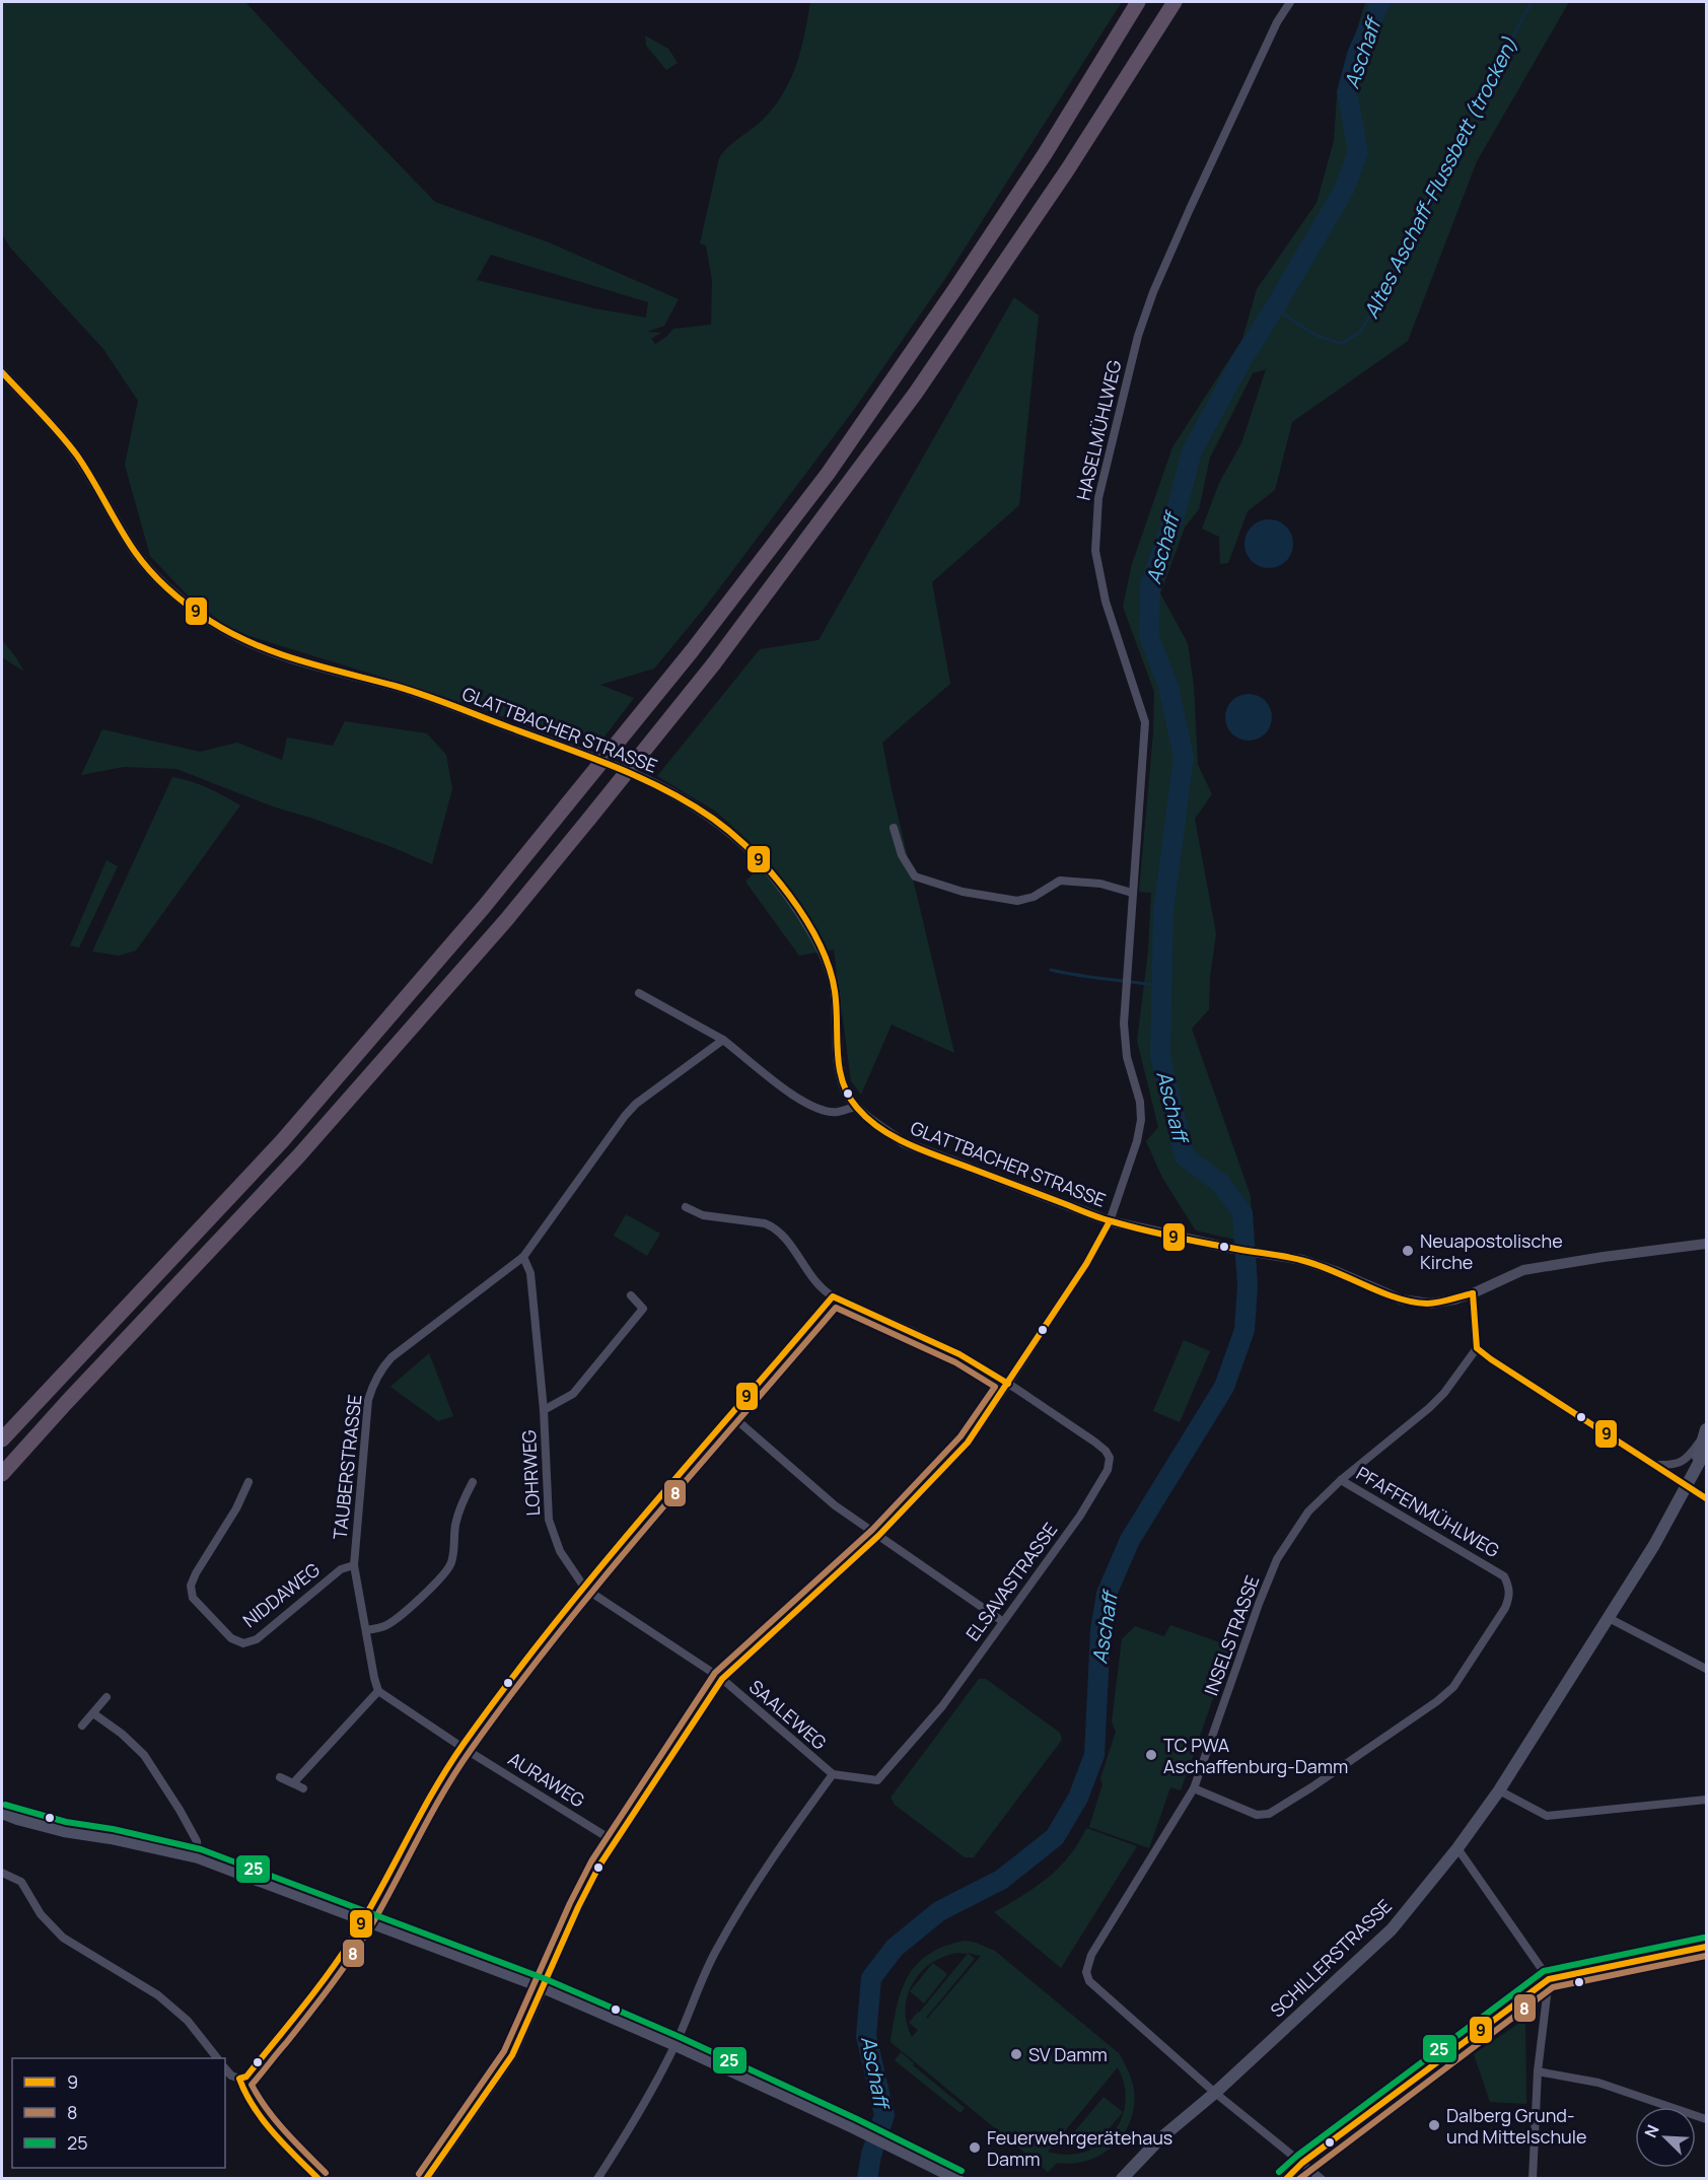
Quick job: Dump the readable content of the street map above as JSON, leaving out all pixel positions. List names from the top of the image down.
{
  "streets": {
    "main road": ["SCHILLERSTRASSE"],
    "street": [
      "HASELMÜHLWEG",
      "GLATTBACHER STRASSE",
      "TAUBERSTRASSE",
      "LOHRWEG",
      "PFAFFENMÜHLWEG",
      "ELSAVASTRASSE",
      "NIDDAWEG",
      "INSELSTRASSE",
      "SAALEWEG",
      "AURAWEG"
    ]
  },
  "crossings": [
    ["HASELMÜHLWEG", "GLATTBACHER STRASSE"],
    ["HASELMÜHLWEG", "LOHRWEG"],
    ["HASELMÜHLWEG", "ELSAVASTRASSE"],
    ["HASELMÜHLWEG", "SAALEWEG"],
    ["HASELMÜHLWEG", "AURAWEG"],
    ["TAUBERSTRASSE", "LOHRWEG"],
    ["TAUBERSTRASSE", "NIDDAWEG"],
    ["LOHRWEG", "SAALEWEG"],
    ["PFAFFENMÜHLWEG", "INSELSTRASSE"],
    ["ELSAVASTRASSE", "SAALEWEG"],
    ["INSELSTRASSE", "SCHILLERSTRASSE"]
  ],
  "water": ["Aschaff", "Altes Aschaff-Flussbett (trocken)"],
  "places": [
    "Neuapostolische Kirche",
    "TC PWA Aschaffenburg-Damm",
    "SV Damm",
    "Dalberg Grund- und Mittelschule",
    "Feuerwehrgerätehaus Damm"
  ],
  "lines": ["transit line 9", "transit line 8", "transit line 25"],
  "legend": ["9", "8", "25"],
  "north": "top left"
}
